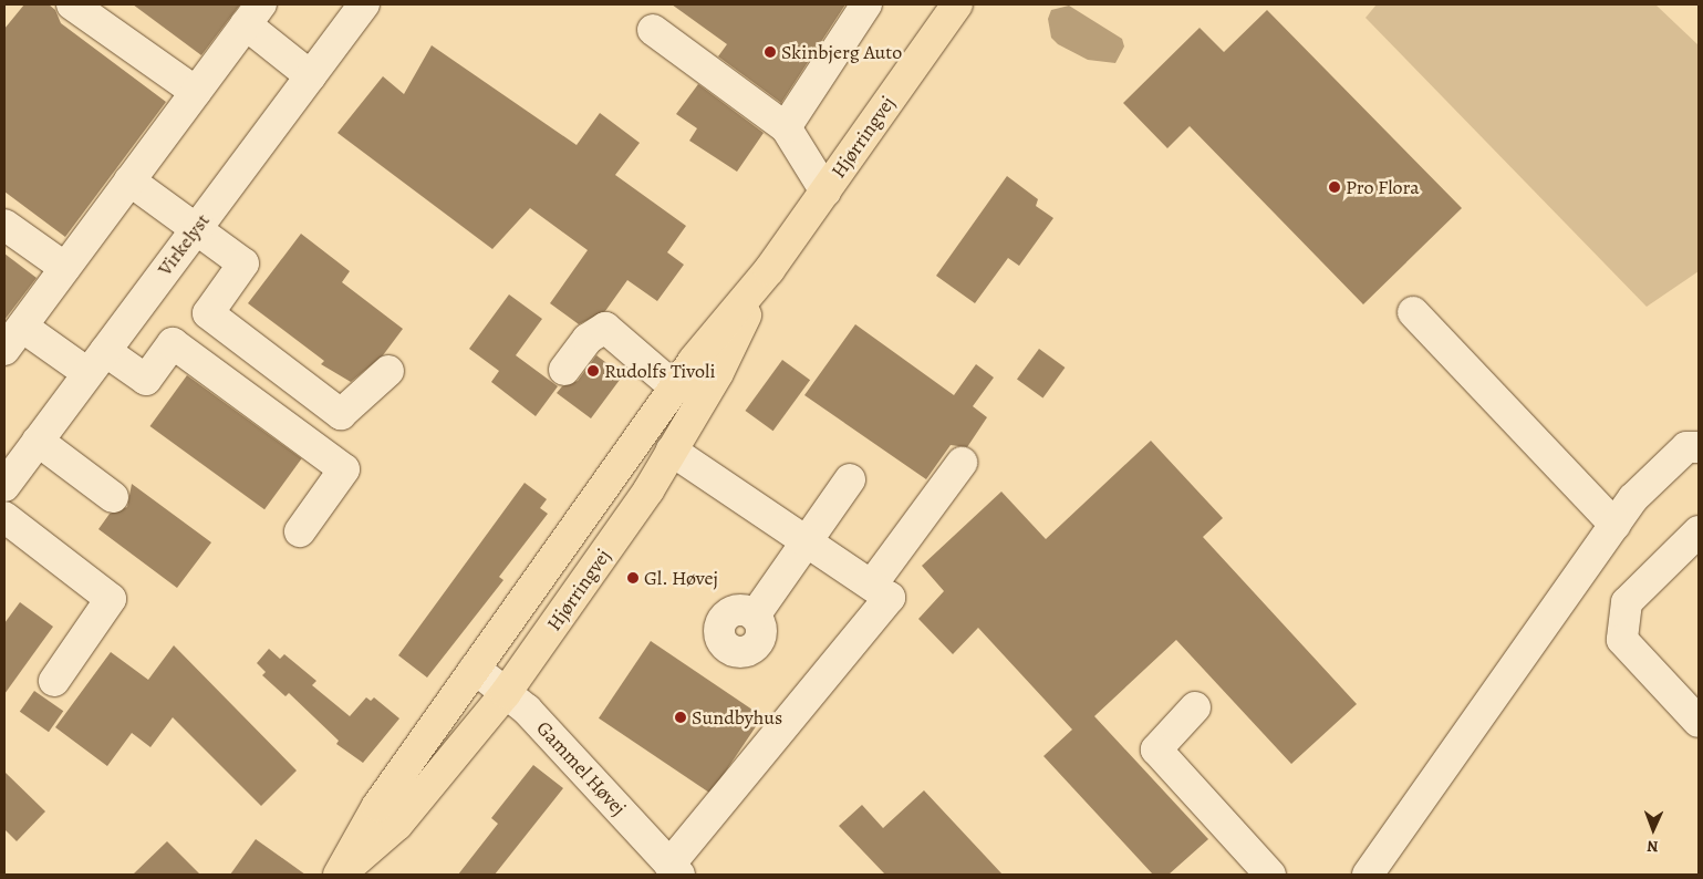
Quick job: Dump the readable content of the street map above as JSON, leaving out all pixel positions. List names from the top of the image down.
{
  "streets": {
    "main road": ["Hjørringvej"],
    "street": ["Virkelyst", "Gammel Høvej"]
  },
  "crossings": [
    ["Hjørringvej", "Gammel Høvej"]
  ],
  "places": [
    "Skinbjerg Auto",
    "Pro Flora",
    "Rudolfs Tivoli",
    "Gl. Høvej",
    "Sundbyhus"
  ],
  "north": "bottom"
}
